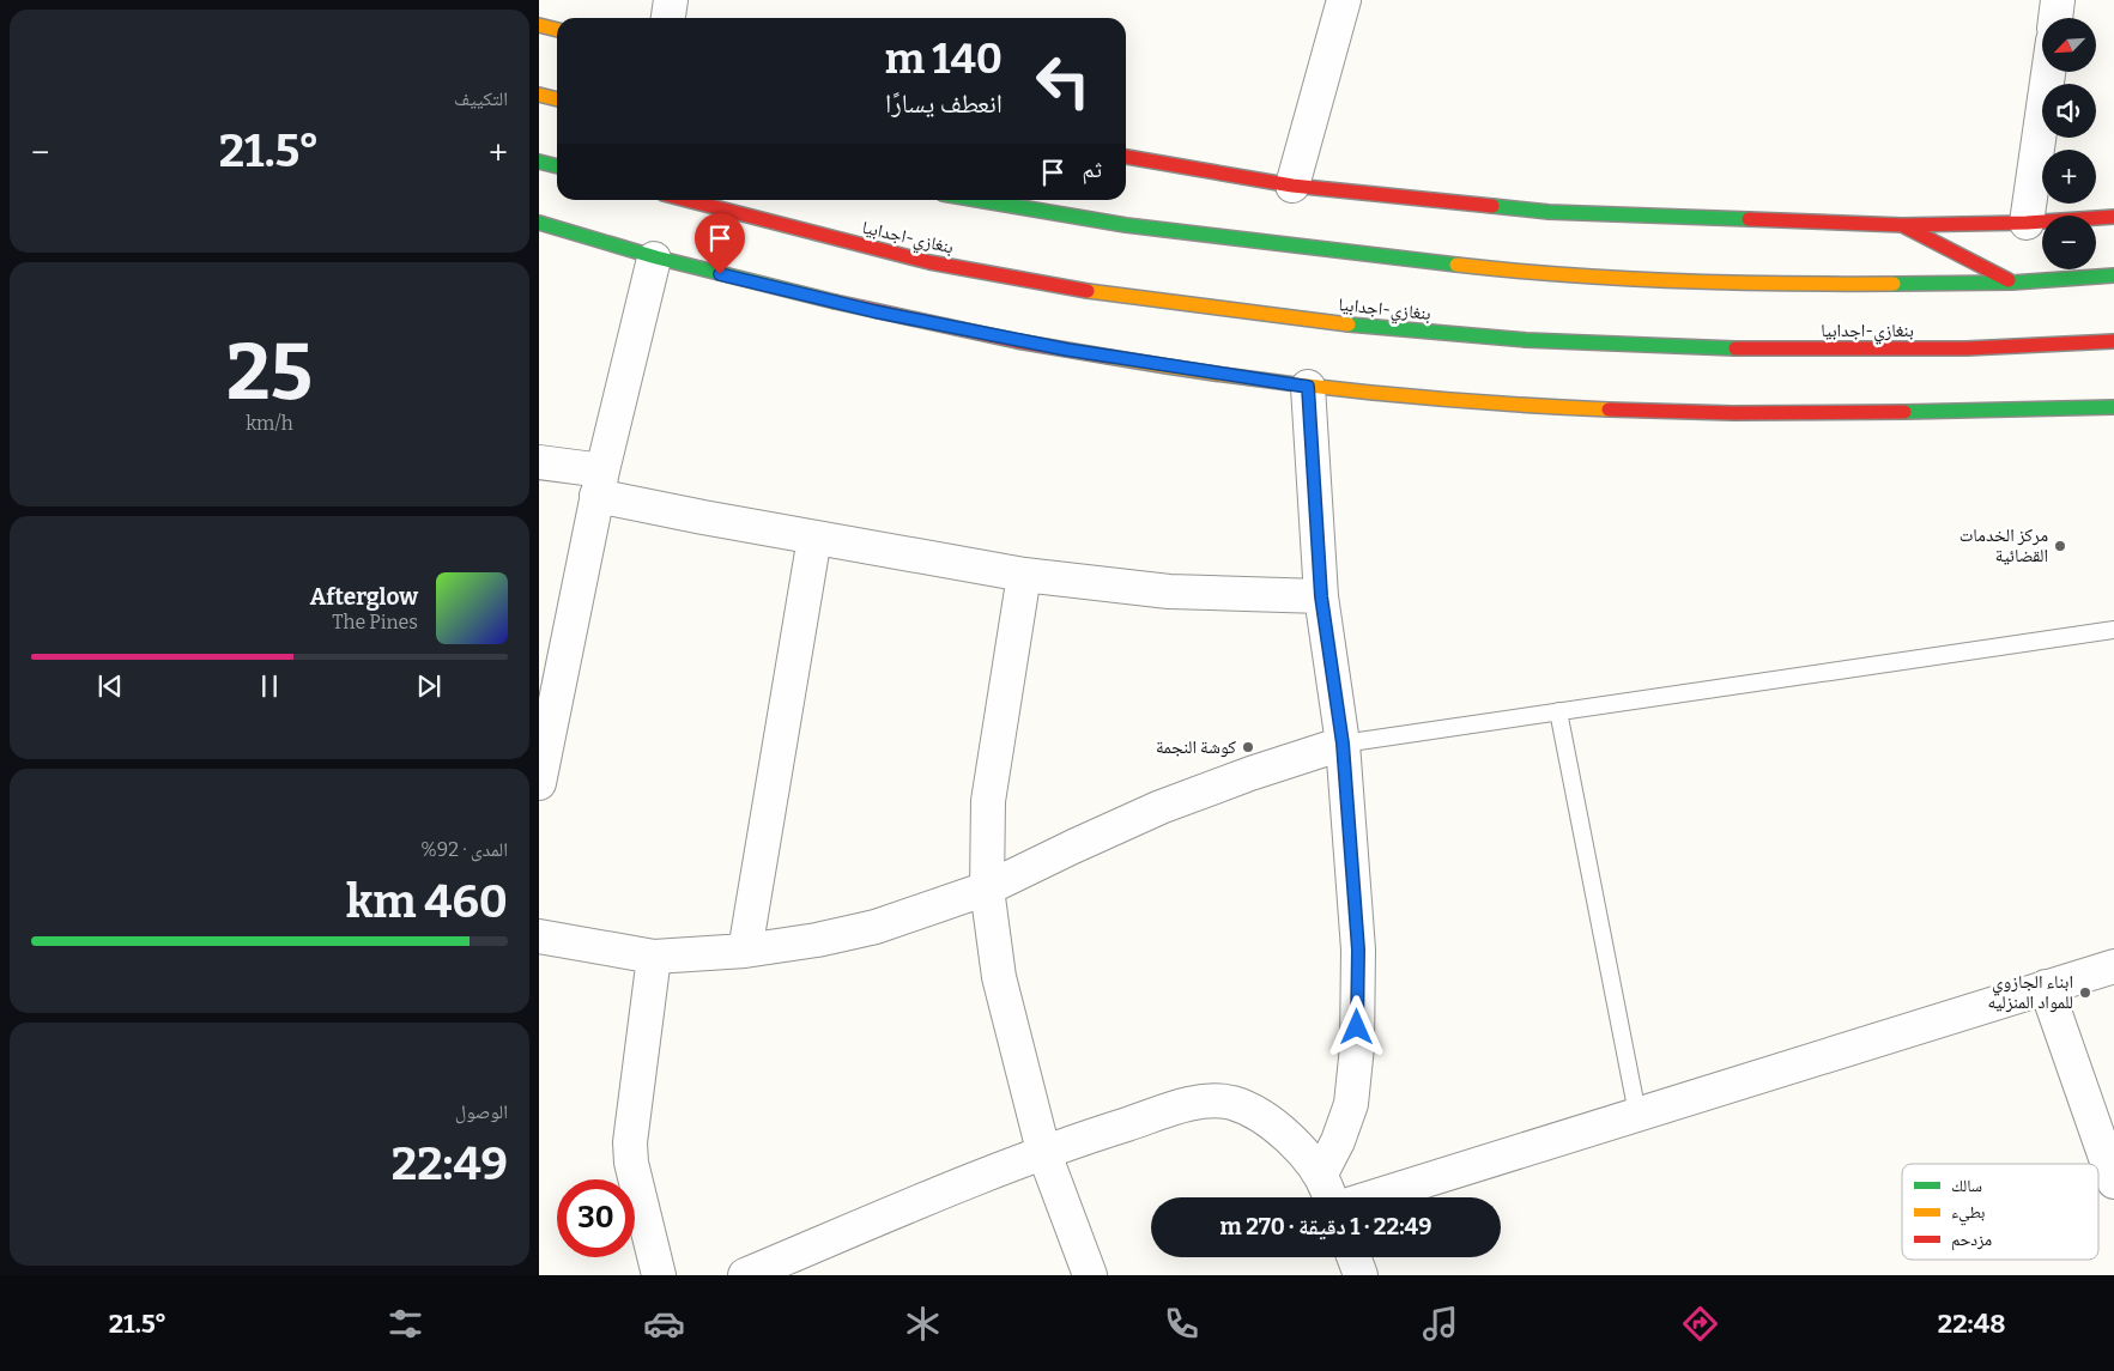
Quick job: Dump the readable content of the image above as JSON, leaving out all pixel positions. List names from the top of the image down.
{
  "streets": {
    "main road": ["بنغازي-اجدابيا"]
  },
  "places": ["مركز الخدمات القضائية", "كوشة النجمة", "ابناء الجازوي للمواد المنزليه"],
  "legend": ["سالك", "بطيء", "مزدحم"],
  "north": "bottom left",
  "page": {
    "tile": [
      "التكييف",
      ["25", "km/h"],
      ["المدى · 92%", "460 km"],
      ["الوصول", "22:49"]
    ],
    "map_buttons": ["+", "−"],
    "turn": ["140 m", "انعطف يسارًا"],
    "heat": ["−", "21.5°", "+"],
    "then": "ثم",
    "song": ["Afterglow", "The Pines"],
    "limit": "30",
    "trip": "22:49 · 1 دقيقة · 270 m",
    "tabs": ["22:48", "21.5°"]
  }
}
